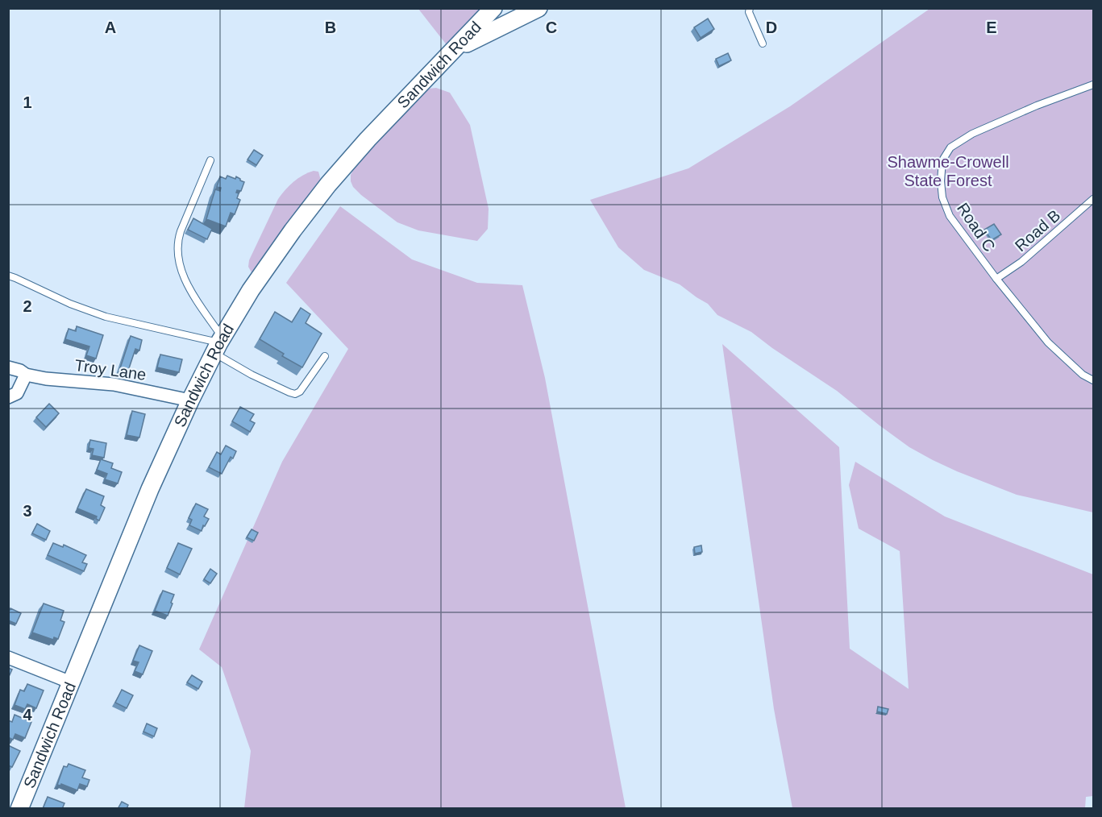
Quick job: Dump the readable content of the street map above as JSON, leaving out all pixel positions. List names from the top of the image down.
{
  "streets": {
    "main road": ["Sandwich Road"],
    "street": ["Troy Lane"],
    "lane": ["Road C", "Road B"]
  },
  "crossings": [
    ["Sandwich Road", "Troy Lane"],
    ["Road C", "Road B"]
  ],
  "parks": ["Shawme-Crowell State Forest"],
  "grid": {
    "columns": [
      "A",
      "B",
      "C",
      "D",
      "E"
    ],
    "rows": [
      "1",
      "2",
      "3",
      "4"
    ]
  }
}
